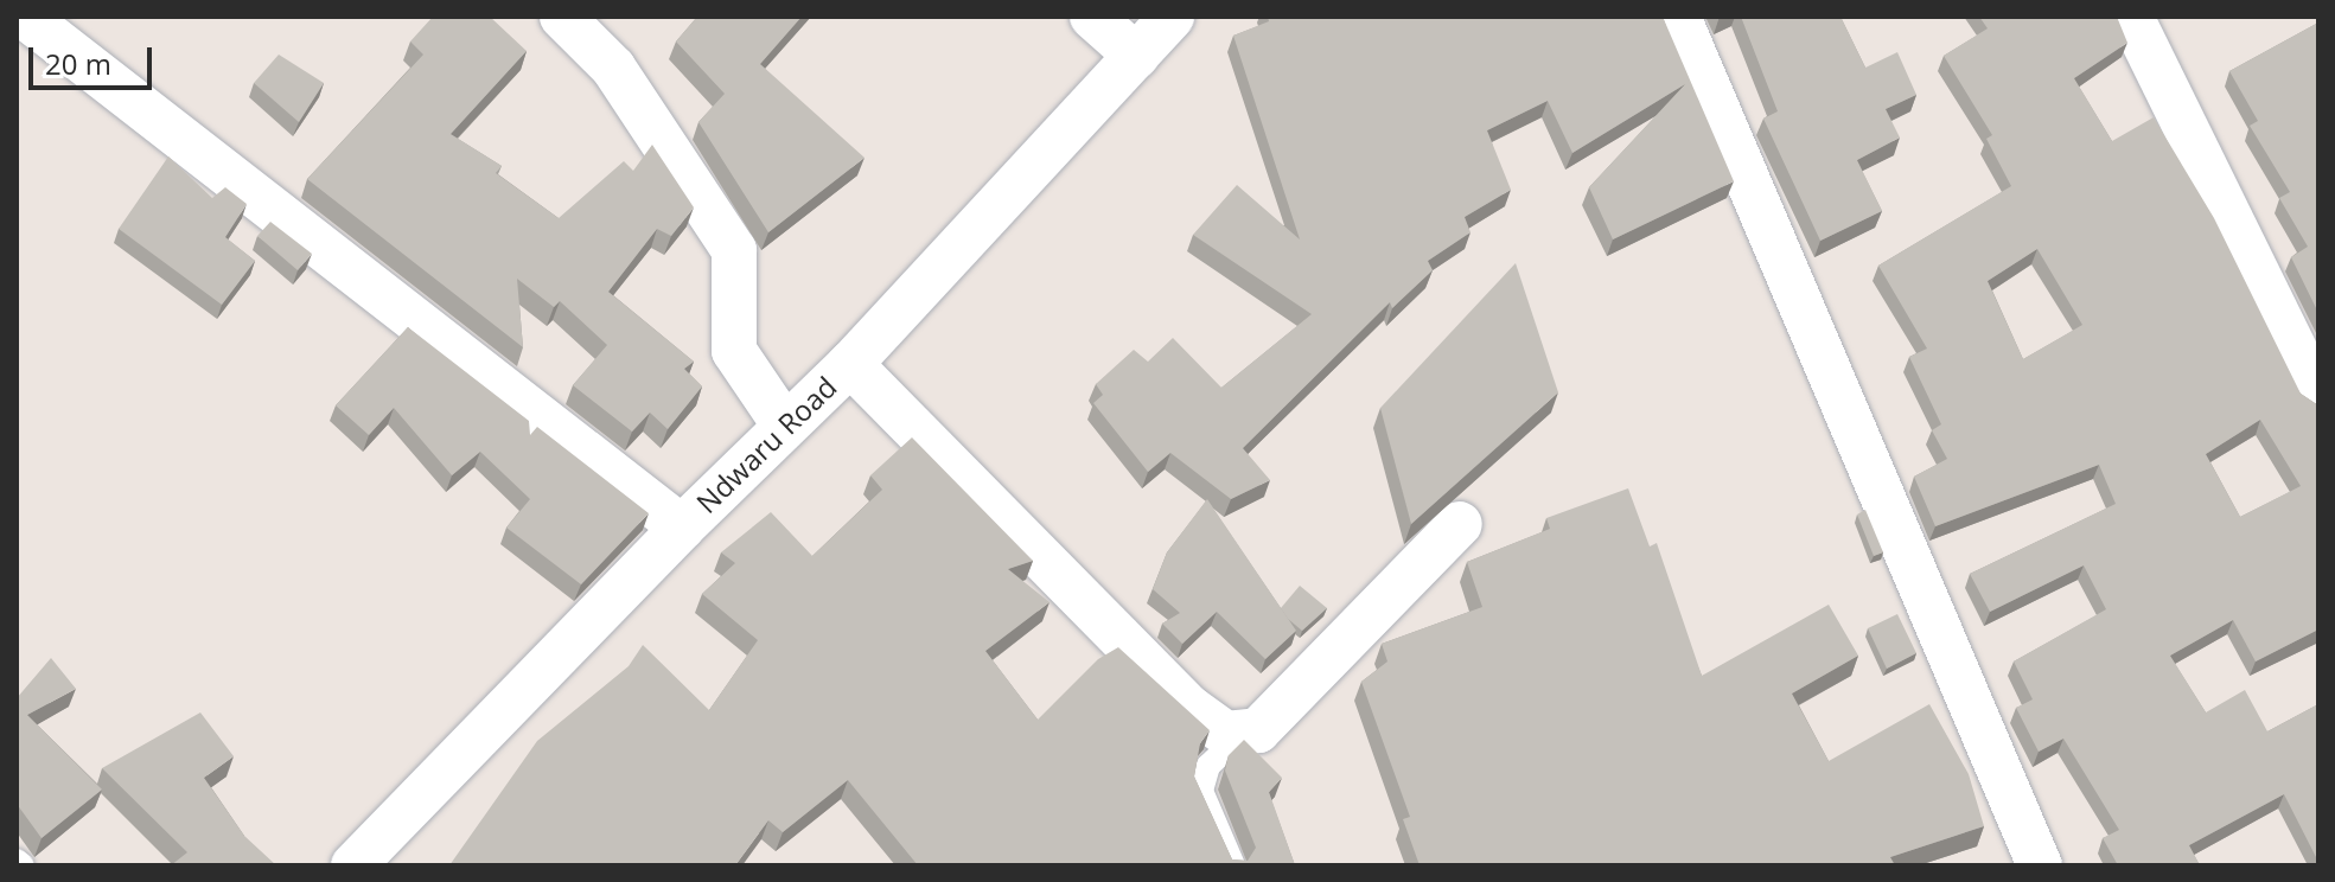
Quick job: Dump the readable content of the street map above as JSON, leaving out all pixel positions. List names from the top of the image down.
{
  "streets": {
    "street": ["Ndwaru Road"]
  },
  "scale_bar": "20 m"
}
